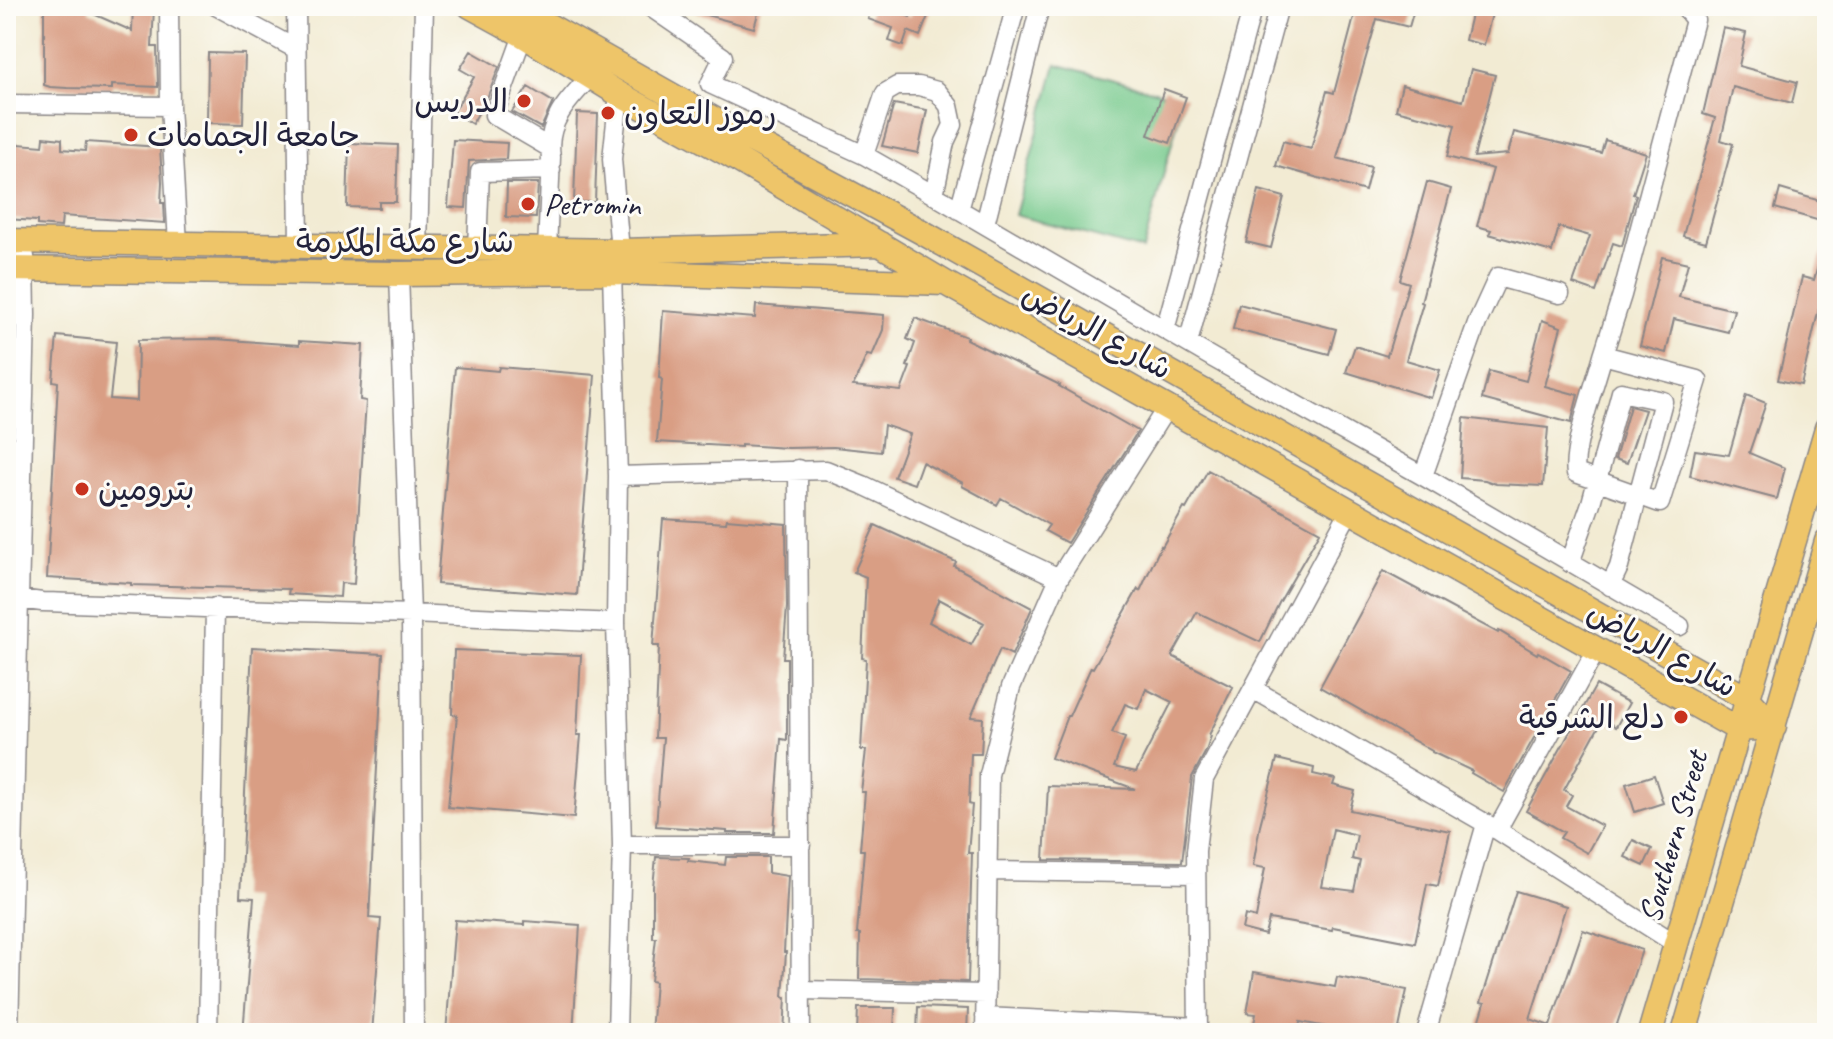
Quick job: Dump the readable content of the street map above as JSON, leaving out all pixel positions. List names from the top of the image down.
{
  "streets": {
    "main road": ["شارع مكة المكرمة", "شارع الرياض", "Southern Street"]
  },
  "crossings": [
    ["شارع مكة المكرمة", "شارع الرياض"],
    ["شارع الرياض", "Southern Street"]
  ],
  "places": [
    "الدريس",
    "رموز التعاون",
    "جامعة الجمامات",
    "Petromin",
    "بترومين",
    "دلع الشرقية"
  ]
}
